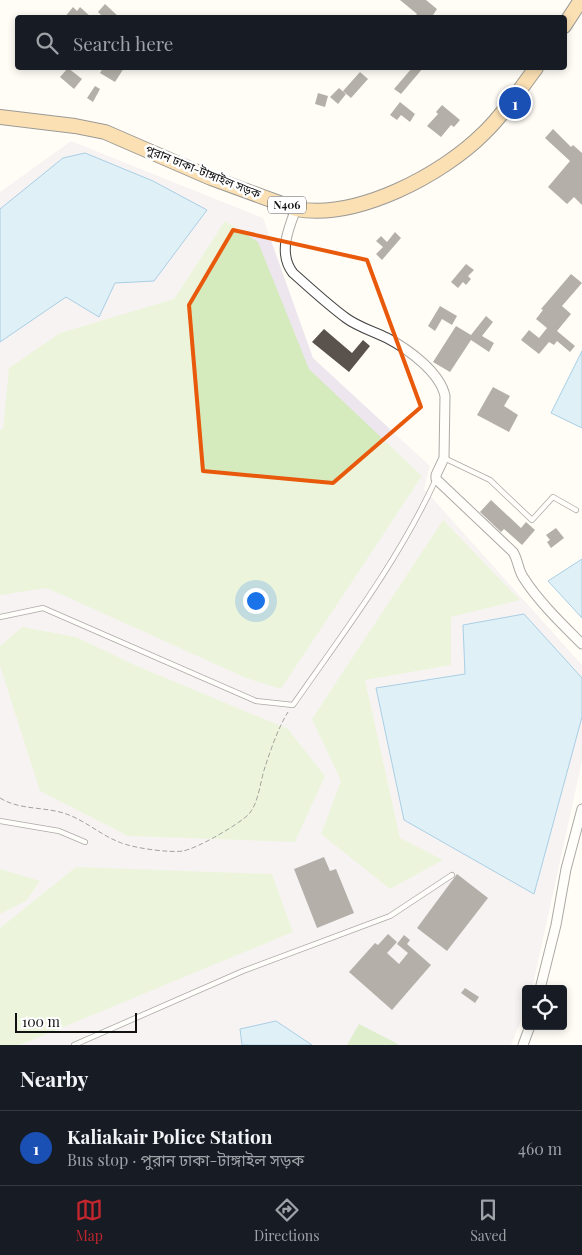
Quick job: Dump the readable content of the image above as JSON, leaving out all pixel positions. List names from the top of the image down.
{
  "streets": {
    "highway": ["পুরান ঢাকা-টাঙ্গাইল সড়ক", "N406"]
  },
  "scale_bar": "100 m",
  "page": {
    "search": "Search here",
    "pins": "1",
    "scale": "100 m",
    "heading": "Nearby",
    "list": [
      {
        "mark": "1",
        "name": "Kaliakair Police Station",
        "note": "Bus stop · পুরান ঢাকা-টাঙ্গাইল সড়ক",
        "value": "460 m"
      }
    ],
    "nav": ["Map", "Directions", "Saved"]
  }
}
